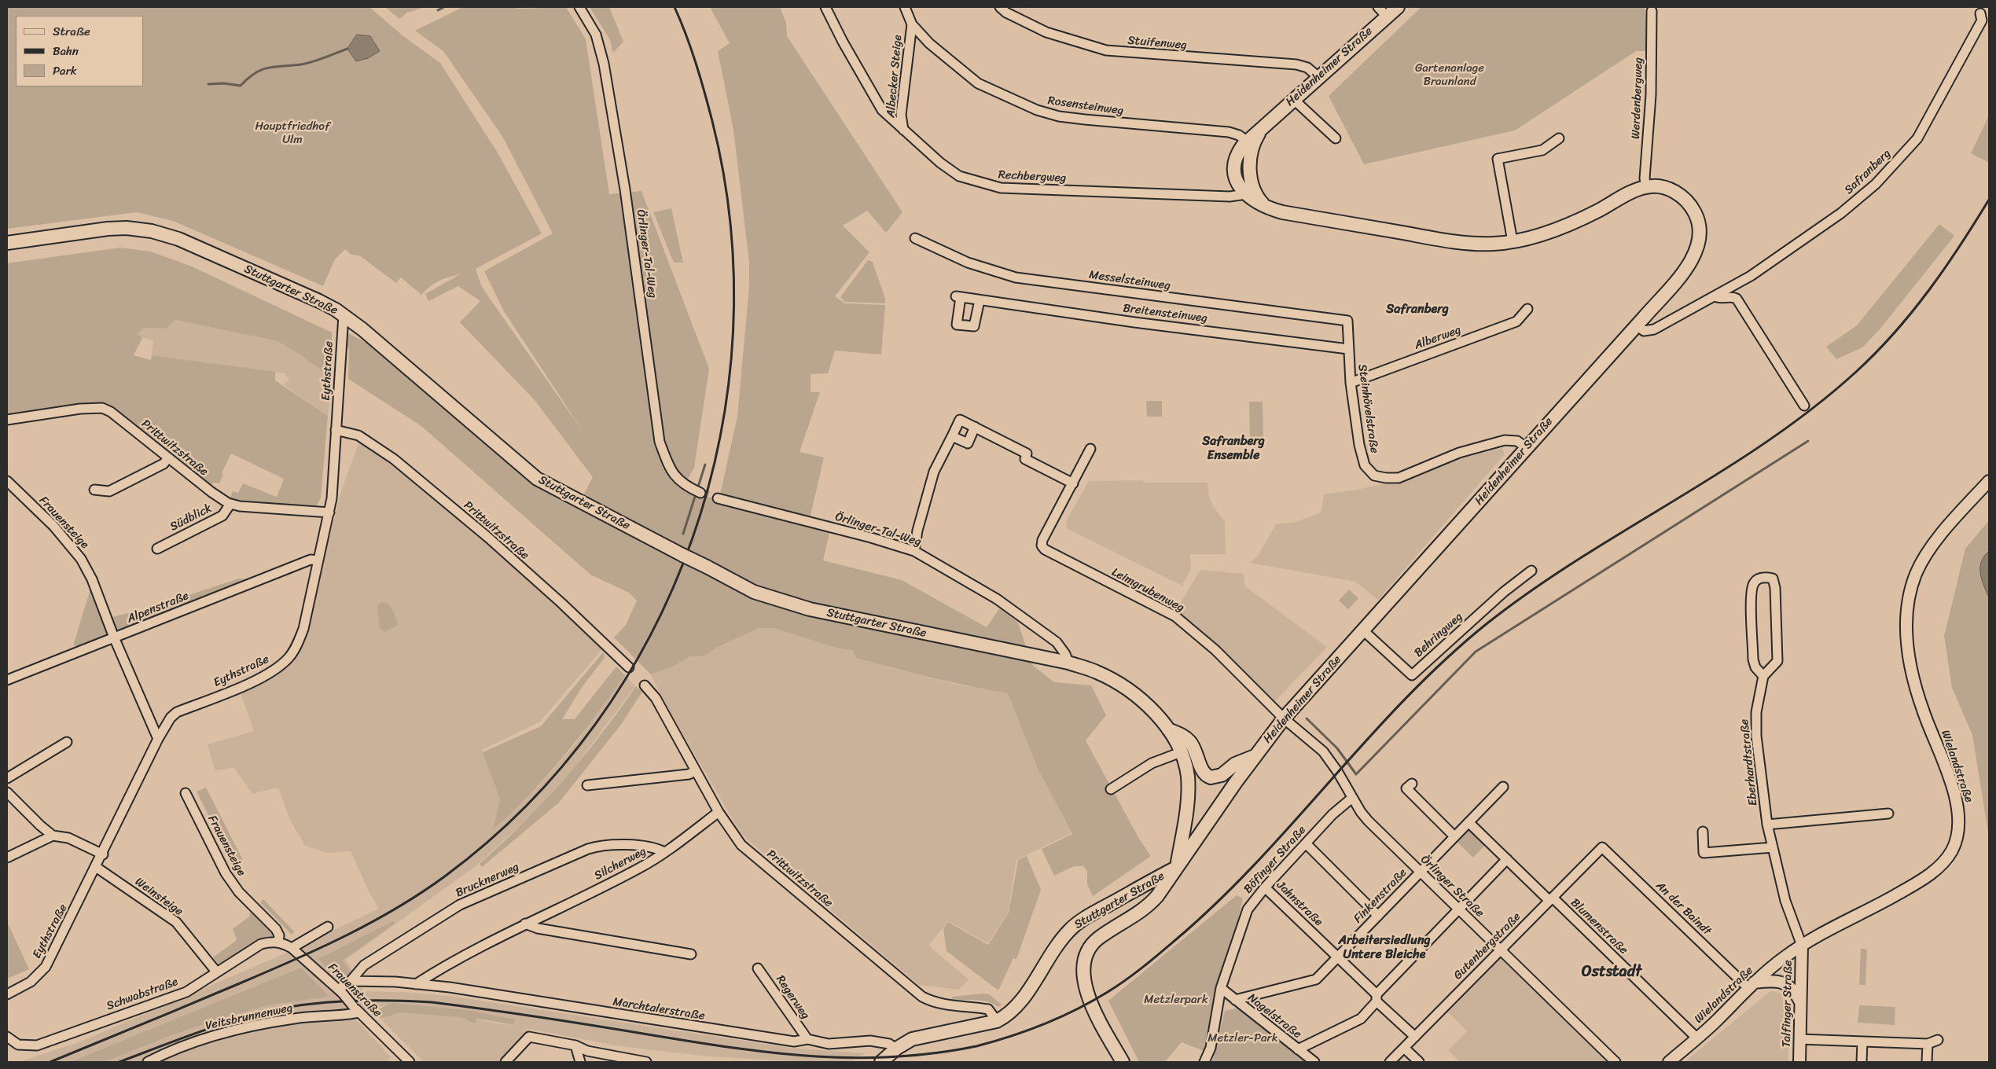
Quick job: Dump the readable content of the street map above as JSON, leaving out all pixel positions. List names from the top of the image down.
{
  "streets": {
    "main road": ["Heidenheimer Straße", "Stuttgarter Straße"],
    "street": [
      "Stuifenweg",
      "Albecker Steige",
      "Werdenbergweg",
      "Rosensteinweg",
      "Safranberg",
      "Rechbergweg",
      "Örlinger-Tal-Weg",
      "Messelsteinweg",
      "Breitensteinweg",
      "Alberweg",
      "Eythstraße",
      "Steinhövelstraße",
      "Prittwitzstraße",
      "Südblick",
      "Frauensteige",
      "Leimgrubenweg",
      "Alpenstraße",
      "Behringweg",
      "Eberhardtstraße",
      "Wielandstraße",
      "Böfinger Straße",
      "Silcherweg",
      "Brucknerweg",
      "Örlinger Straße",
      "Finkenstraße",
      "Weinsteige",
      "Jahnstraße",
      "An der Baindt",
      "Blumenstraße",
      "Gutenbergstraße",
      "Frauenstraße",
      "Schwabstraße",
      "Regerweg",
      "Talfinger Straße",
      "Marchtalerstraße",
      "Nagelstraße",
      "Veitsbrunnenweg"
    ]
  },
  "crossings": [
    ["Stuifenweg", "Heidenheimer Straße"],
    ["Heidenheimer Straße", "Werdenbergweg"],
    ["Heidenheimer Straße", "Rosensteinweg"],
    ["Heidenheimer Straße", "Safranberg"],
    ["Heidenheimer Straße", "Rechbergweg"],
    ["Heidenheimer Straße", "Stuttgarter Straße"],
    ["Heidenheimer Straße", "Steinhövelstraße"],
    ["Heidenheimer Straße", "Leimgrubenweg"],
    ["Heidenheimer Straße", "Behringweg"],
    ["Heidenheimer Straße", "Örlinger Straße"],
    ["Albecker Steige", "Rosensteinweg"],
    ["Albecker Steige", "Rechbergweg"],
    ["Örlinger-Tal-Weg", "Stuttgarter Straße"],
    ["Messelsteinweg", "Steinhövelstraße"],
    ["Stuttgarter Straße", "Eythstraße"],
    ["Stuttgarter Straße", "Prittwitzstraße"],
    ["Stuttgarter Straße", "Marchtalerstraße"],
    ["Breitensteinweg", "Steinhövelstraße"],
    ["Alberweg", "Steinhövelstraße"],
    ["Eythstraße", "Prittwitzstraße"],
    ["Eythstraße", "Frauensteige"],
    ["Eythstraße", "Alpenstraße"],
    ["Eythstraße", "Weinsteige"],
    ["Prittwitzstraße", "Südblick"],
    ["Prittwitzstraße", "Silcherweg"],
    ["Frauensteige", "Alpenstraße"],
    ["Frauensteige", "Frauenstraße"],
    ["Frauensteige", "Schwabstraße"],
    ["Leimgrubenweg", "Örlinger Straße"],
    ["Eberhardtstraße", "Wielandstraße"],
    ["Eberhardtstraße", "Talfinger Straße"],
    ["Wielandstraße", "An der Baindt"],
    ["Wielandstraße", "Blumenstraße"],
    ["Wielandstraße", "Talfinger Straße"],
    ["Böfinger Straße", "Örlinger Straße"],
    ["Böfinger Straße", "Jahnstraße"],
    ["Böfinger Straße", "Nagelstraße"],
    ["Silcherweg", "Brucknerweg"],
    ["Silcherweg", "Marchtalerstraße"],
    ["Brucknerweg", "Frauenstraße"],
    ["Örlinger Straße", "Finkenstraße"],
    ["Örlinger Straße", "Gutenbergstraße"],
    ["Finkenstraße", "Jahnstraße"],
    ["Finkenstraße", "Blumenstraße"],
    ["Finkenstraße", "Nagelstraße"],
    ["Weinsteige", "Schwabstraße"],
    ["Jahnstraße", "Gutenbergstraße"],
    ["An der Baindt", "Gutenbergstraße"],
    ["Blumenstraße", "Gutenbergstraße"],
    ["Frauenstraße", "Schwabstraße"],
    ["Frauenstraße", "Veitsbrunnenweg"],
    ["Regerweg", "Marchtalerstraße"]
  ],
  "districts": [
    "Safranberg",
    "Safranberg Ensemble",
    "Arbeitersiedlung Untere Bleiche",
    "Oststadt"
  ],
  "parks": [
    "Gartenanlage Braunland",
    "Hauptfriedhof Ulm",
    "Metzlerpark",
    "Metzler-Park"
  ],
  "legend": ["Straße", "Bahn", "Park"]
}
